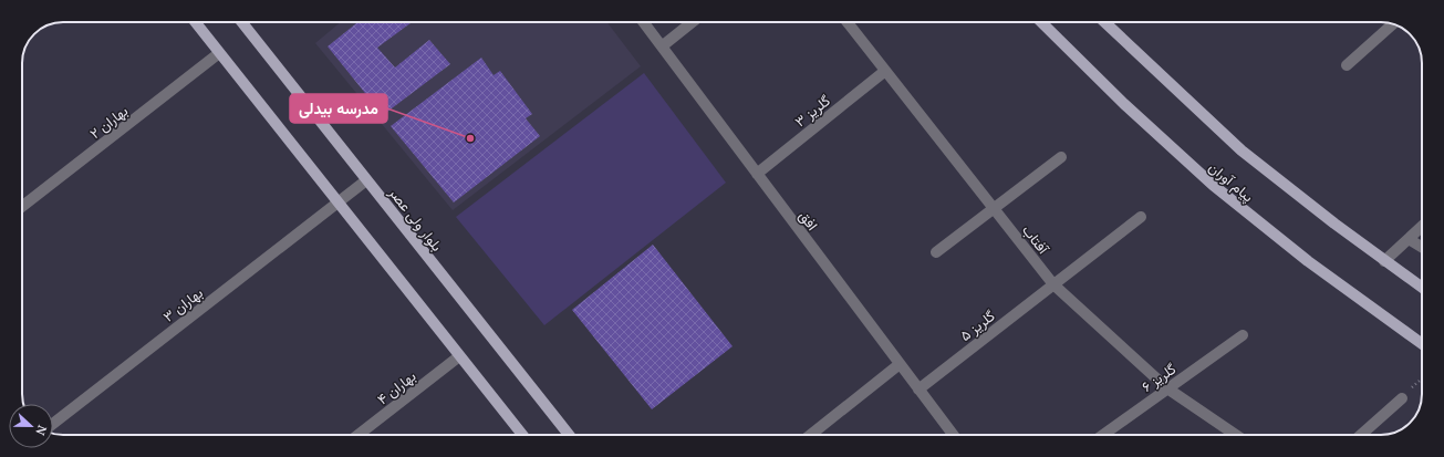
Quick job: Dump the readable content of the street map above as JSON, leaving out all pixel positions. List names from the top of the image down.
{
  "streets": {
    "main road": ["پیام آوران", "بلوار ولی عصر"],
    "street": [
      "گلریز ۳",
      "بهاران ۲",
      "افق",
      "آفتاب",
      "بهاران ۳",
      "گلریز ۵",
      "گلریز ۶",
      "بهاران ۴"
    ]
  },
  "crossings": [
    ["گلریز ۳", "افق"],
    ["گلریز ۳", "آفتاب"],
    ["بلوار ولی عصر", "بهاران ۳"],
    ["افق", "گلریز ۵"],
    ["آفتاب", "گلریز ۵"],
    ["آفتاب", "گلریز ۶"]
  ],
  "places": ["مدرسه بیدلی"],
  "north": "right"
}
